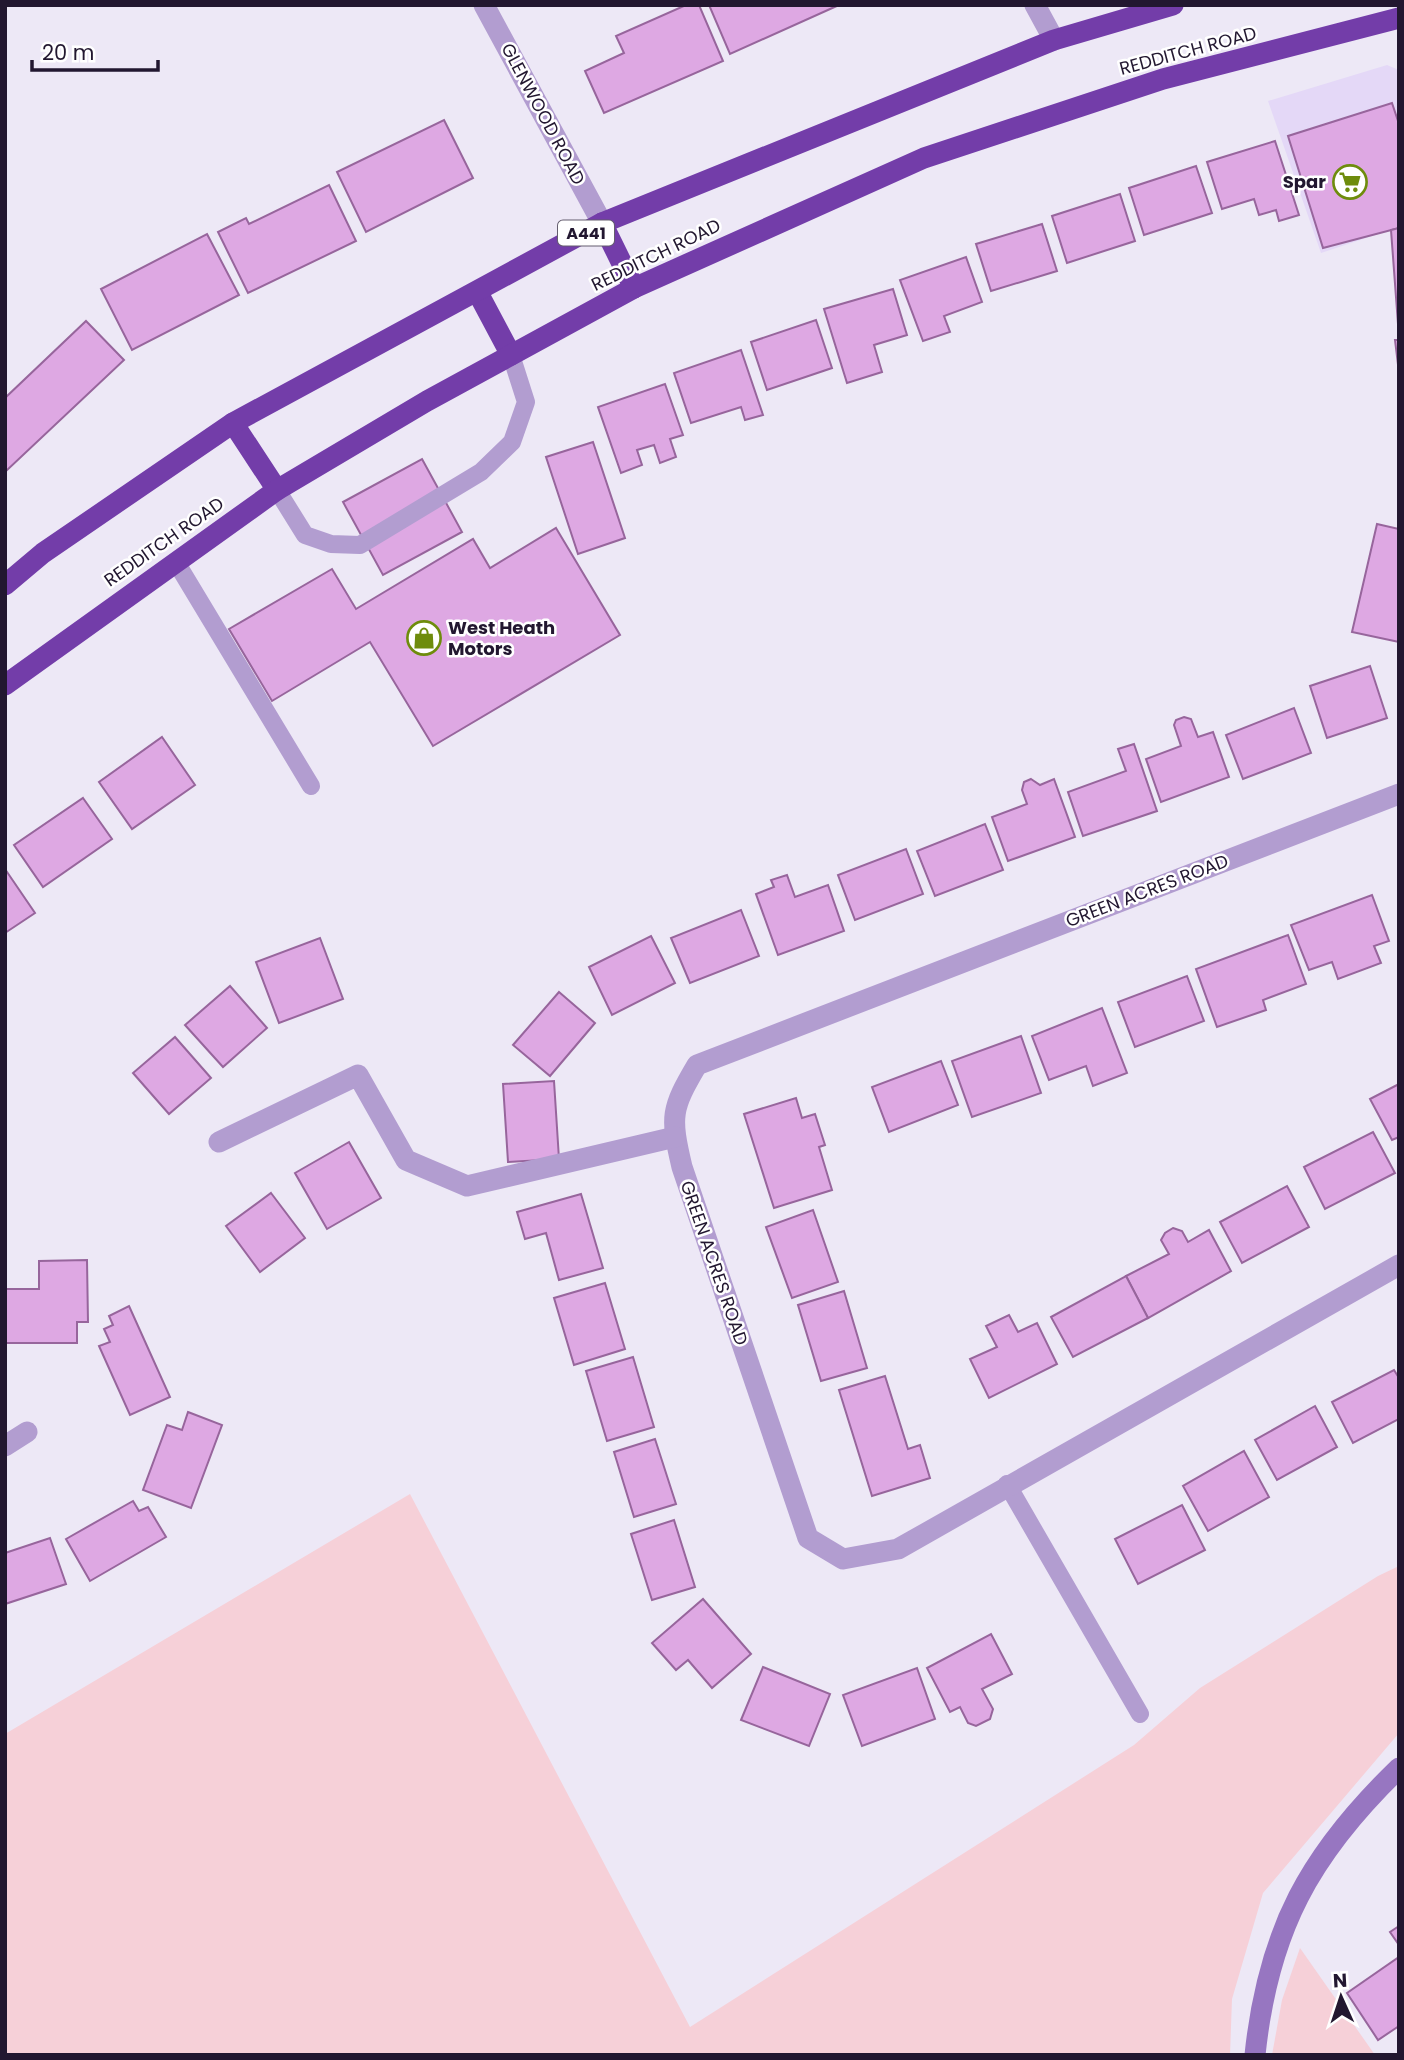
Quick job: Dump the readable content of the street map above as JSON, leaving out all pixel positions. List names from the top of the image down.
{
  "streets": {
    "highway": ["REDDITCH ROAD", "A441"],
    "street": ["GLENWOOD ROAD", "GREEN ACRES ROAD"]
  },
  "crossings": [
    ["GLENWOOD ROAD", "A441"]
  ],
  "places": {
    "supermarket": ["Spar"],
    "shop": ["West Heath Motors"]
  },
  "scale_bar": "20 m",
  "north": "top"
}
